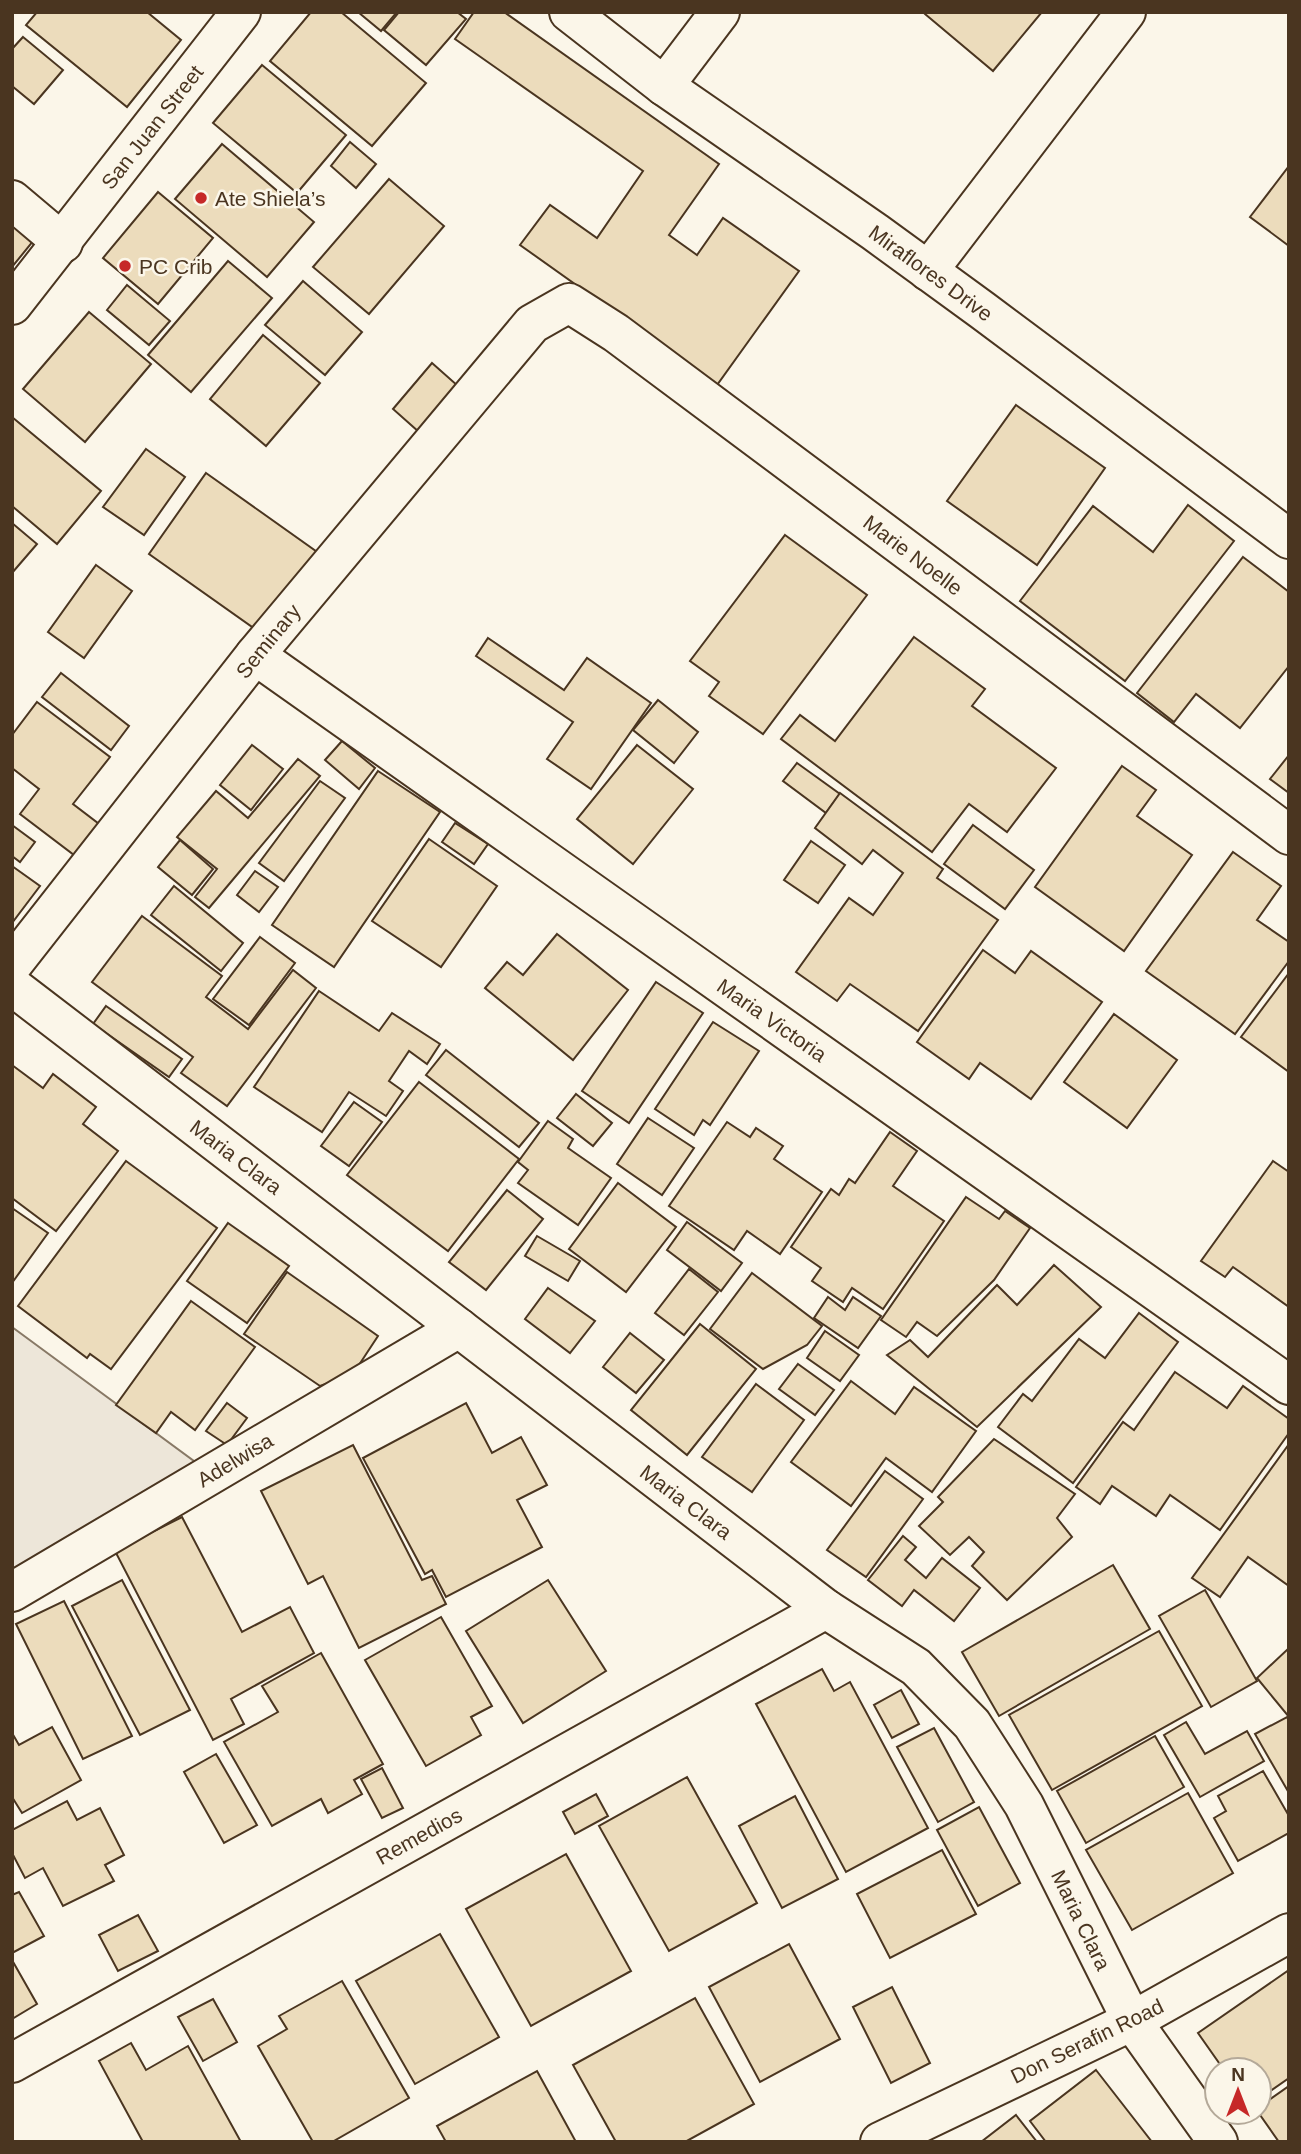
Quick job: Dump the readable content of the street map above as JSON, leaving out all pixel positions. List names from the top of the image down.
{
  "streets": {
    "street": [
      "San Juan Street",
      "Miraflores Drive",
      "Marie Noelle",
      "Seminary",
      "Maria Victoria",
      "Maria Clara",
      "Adelwisa",
      "Remedios",
      "Don Serafin Road"
    ]
  },
  "crossings": [
    ["Marie Noelle", "Seminary"],
    ["Seminary", "Maria Victoria"],
    ["Maria Clara", "Adelwisa"],
    ["Maria Clara", "Remedios"],
    ["Maria Clara", "Don Serafin Road"]
  ],
  "places": ["Ate Shiela’s", "PC Crib"],
  "north": "top"
}
